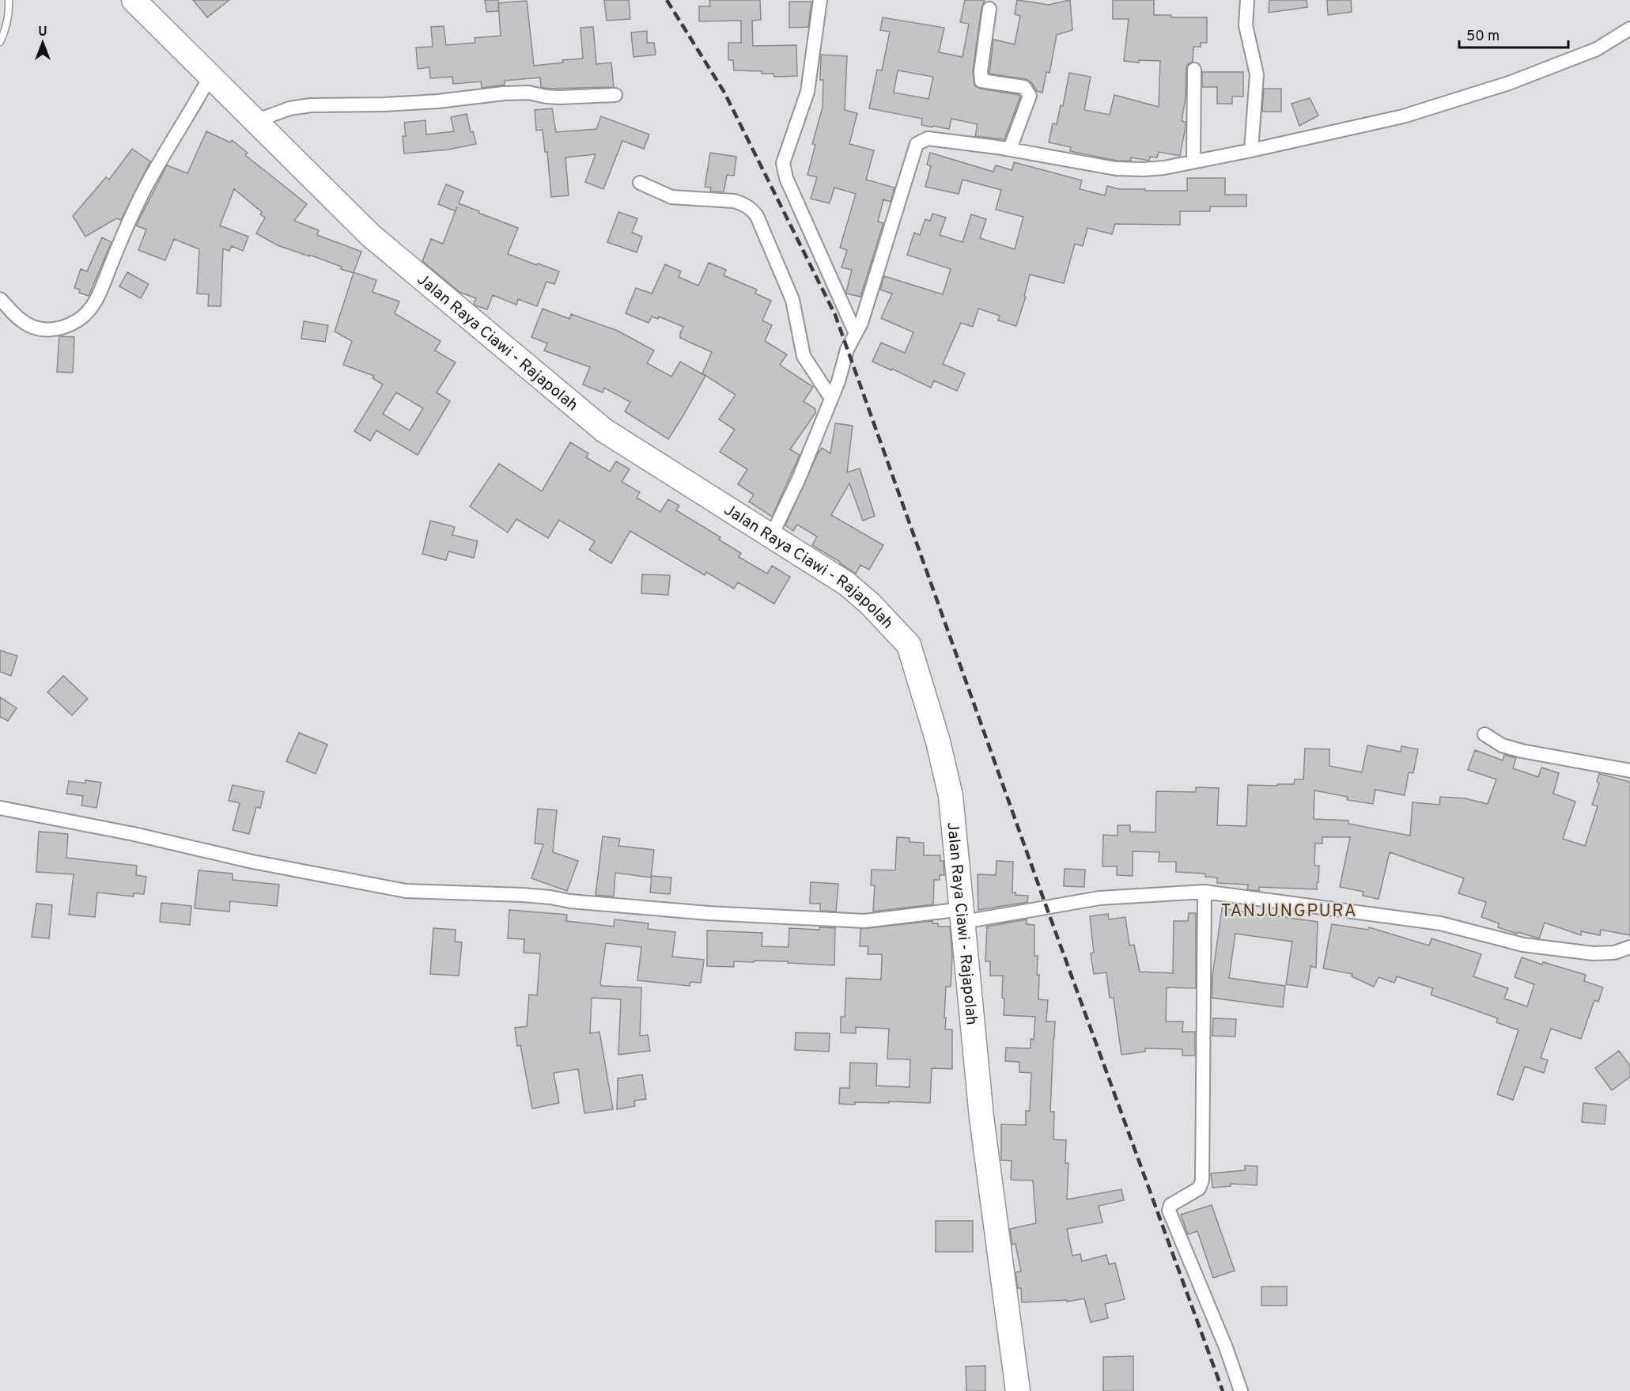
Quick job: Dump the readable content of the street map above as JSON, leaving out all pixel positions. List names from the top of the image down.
{
  "streets": {
    "highway": ["Jalan Raya Ciawi - Rajapolah"]
  },
  "districts": ["TANJUNGPURA"],
  "scale_bar": "50 m",
  "north": "top"
}
